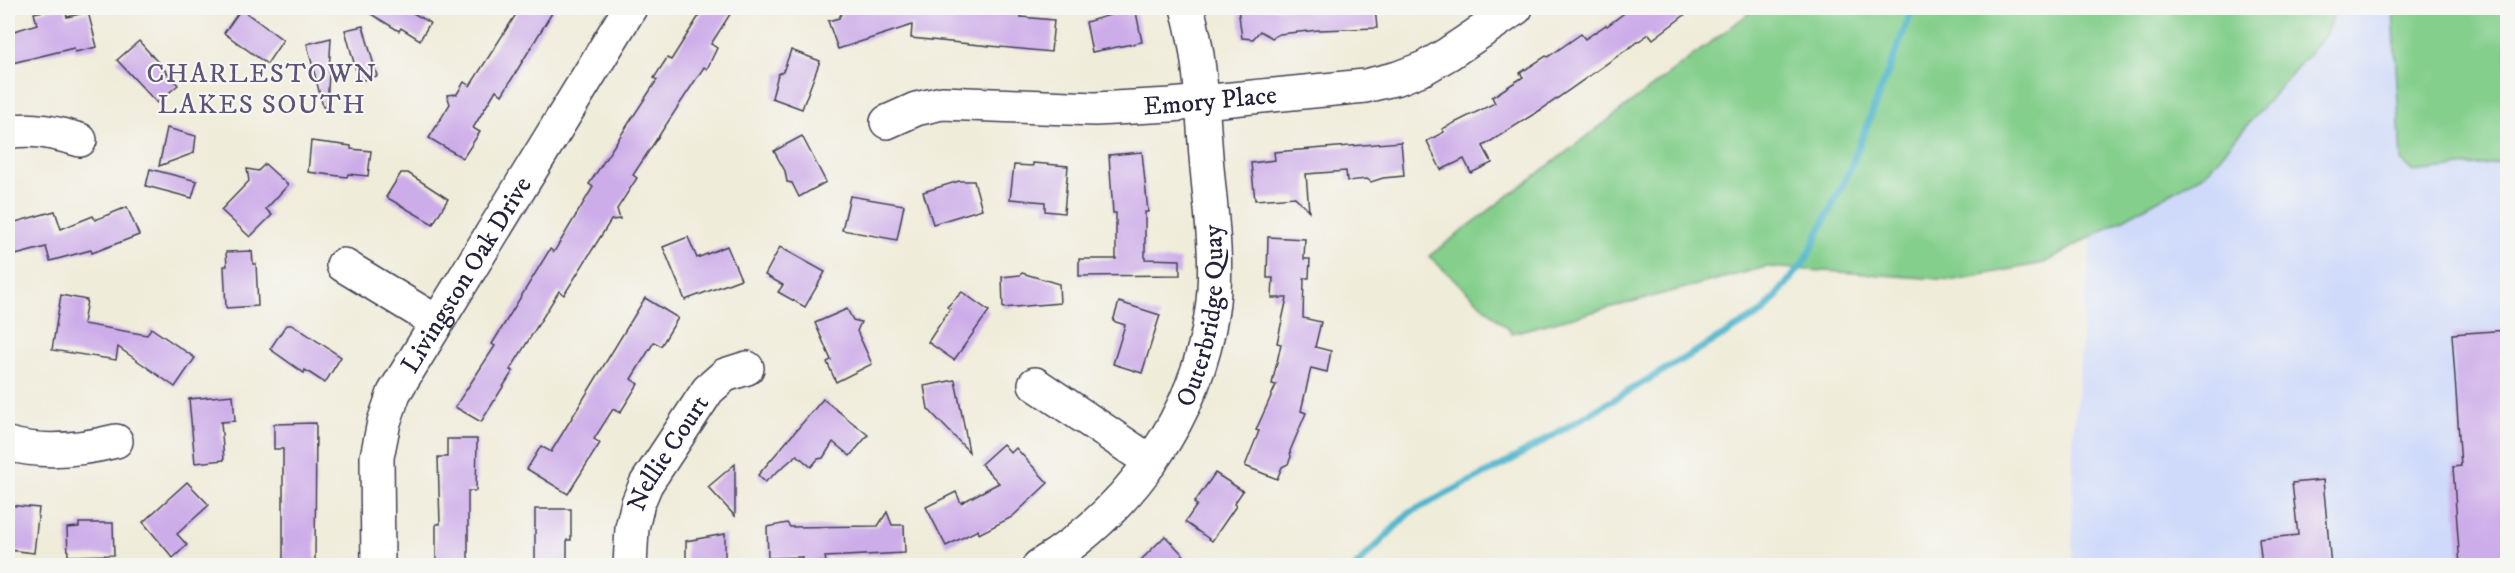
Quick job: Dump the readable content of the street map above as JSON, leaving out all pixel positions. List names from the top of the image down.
{
  "streets": {
    "street": [
      "Emory Place",
      "Livingston Oak Drive",
      "Outerbridge Quay",
      "Nellie Court"
    ]
  },
  "crossings": [
    ["Emory Place", "Outerbridge Quay"]
  ],
  "districts": ["CHARLESTOWN LAKES SOUTH"]
}
